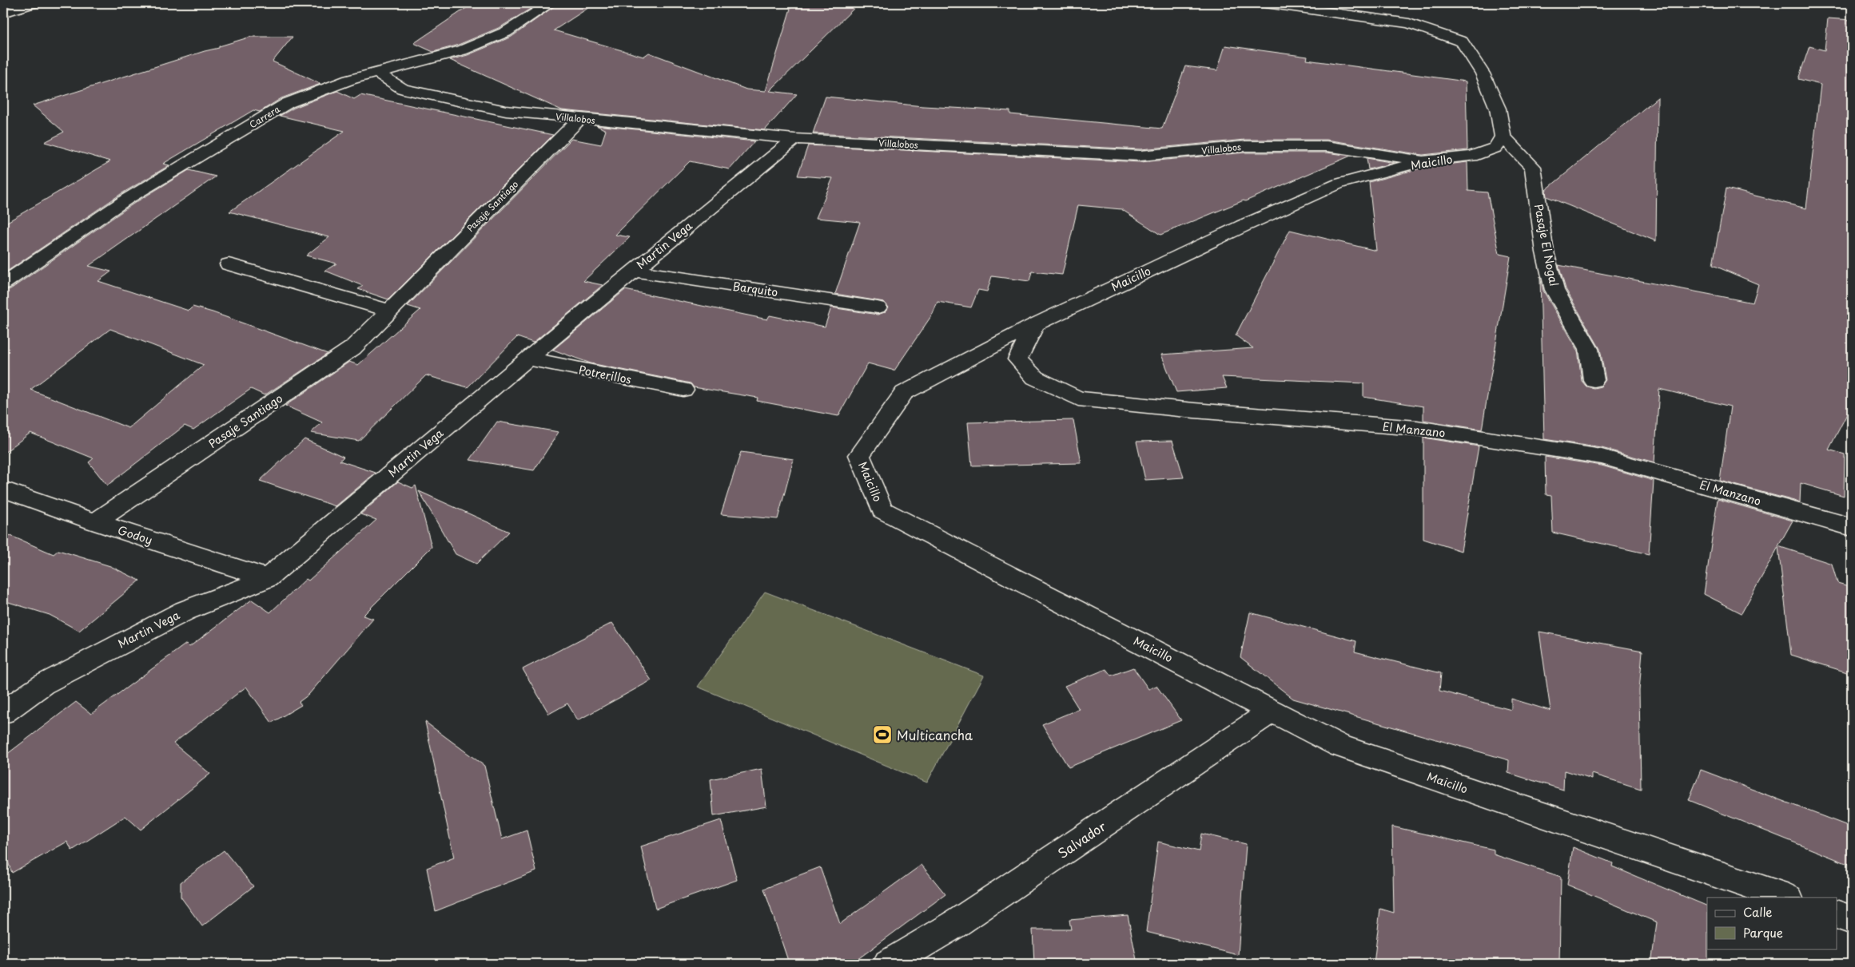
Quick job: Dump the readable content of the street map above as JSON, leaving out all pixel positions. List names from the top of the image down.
{
  "streets": {
    "street": [
      "Carrera",
      "Villalobos",
      "Maicillo",
      "Pasaje Santiago",
      "Martin Vega",
      "Pasaje El Nogal",
      "Barquito",
      "Potrerillos",
      "El Manzano",
      "Godoy",
      "Salvador"
    ]
  },
  "crossings": [
    ["Carrera", "Villalobos"],
    ["Villalobos", "Maicillo"],
    ["Villalobos", "Pasaje Santiago"],
    ["Villalobos", "Martin Vega"],
    ["Maicillo", "Pasaje El Nogal"],
    ["Maicillo", "El Manzano"],
    ["Maicillo", "Salvador"],
    ["Pasaje Santiago", "Godoy"],
    ["Martin Vega", "Barquito"],
    ["Martin Vega", "Potrerillos"],
    ["Martin Vega", "Godoy"]
  ],
  "places": {
    "sports": ["Multicancha"]
  },
  "legend": ["Calle", "Parque"]
}
